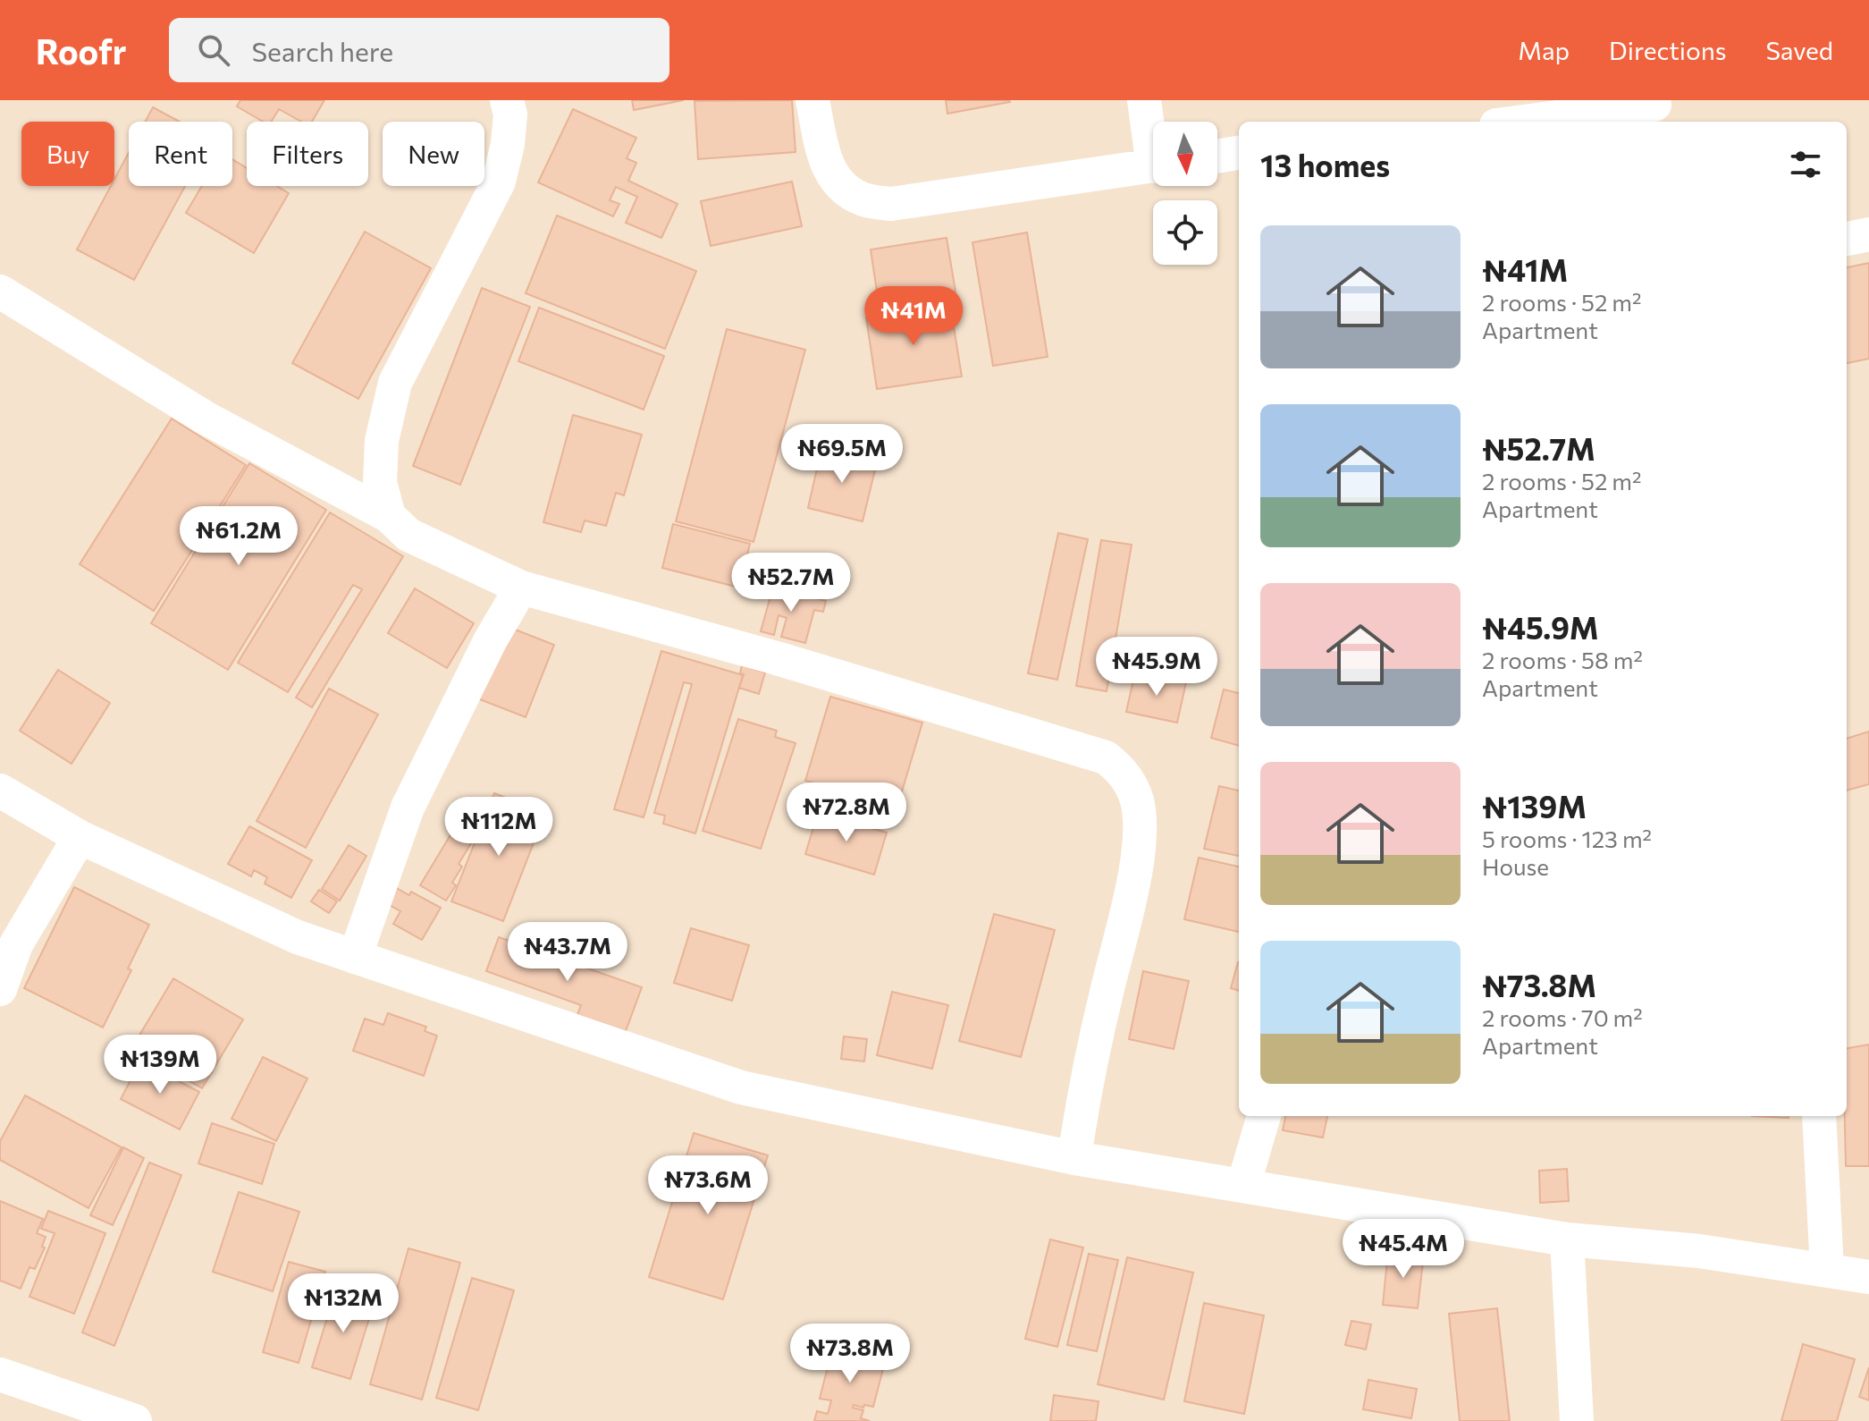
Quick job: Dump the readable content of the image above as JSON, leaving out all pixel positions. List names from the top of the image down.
{
  "north": "bottom",
  "page": {
    "header": "Roofr",
    "search": "Search here",
    "nav": ["Map", "Directions", "Saved"],
    "chip": [
      "Buy",
      "Rent",
      "Filters",
      "New"
    ],
    "heading": "13 homes",
    "list": [
      {
        "name": "₦41M",
        "note": "2 rooms · 52 m² · Apartment"
      },
      {
        "name": "₦52.7M",
        "note": "2 rooms · 52 m² · Apartment"
      },
      {
        "name": "₦45.9M",
        "note": "2 rooms · 58 m² · Apartment"
      },
      {
        "name": "₦139M",
        "note": "5 rooms · 123 m² · House"
      },
      {
        "name": "₦73.8M",
        "note": "2 rooms · 70 m² · Apartment"
      }
    ],
    "price": [
      "₦41M",
      "₦69.5M",
      "₦61.2M",
      "₦52.7M",
      "₦45.9M",
      "₦72.8M",
      "₦112M",
      "₦43.7M",
      "₦139M",
      "₦73.6M",
      "₦45.4M",
      "₦132M",
      "₦73.8M"
    ]
  }
}
